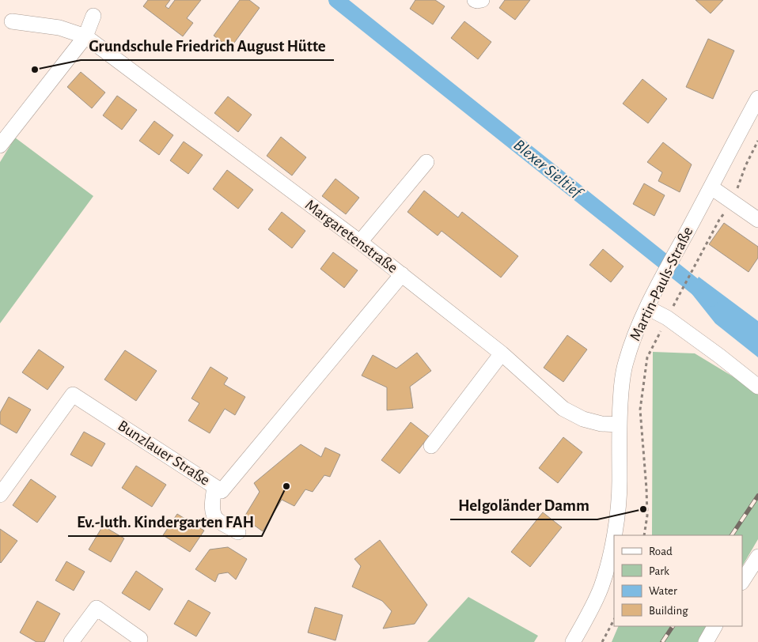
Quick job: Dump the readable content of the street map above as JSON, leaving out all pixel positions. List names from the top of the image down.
{
  "streets": {
    "street": ["Margaretenstraße", "Martin-Pauls-Straße", "Bunzlauer Straße"]
  },
  "crossings": [
    ["Margaretenstraße", "Martin-Pauls-Straße"],
    ["Margaretenstraße", "Bunzlauer Straße"]
  ],
  "water": ["Blexer Sieltief"],
  "places": ["Grundschule Friedrich August Hütte", "Ev.-luth. Kindergarten FAH", "Helgoländer Damm"],
  "legend": [
    "Road",
    "Park",
    "Water",
    "Building"
  ]
}
